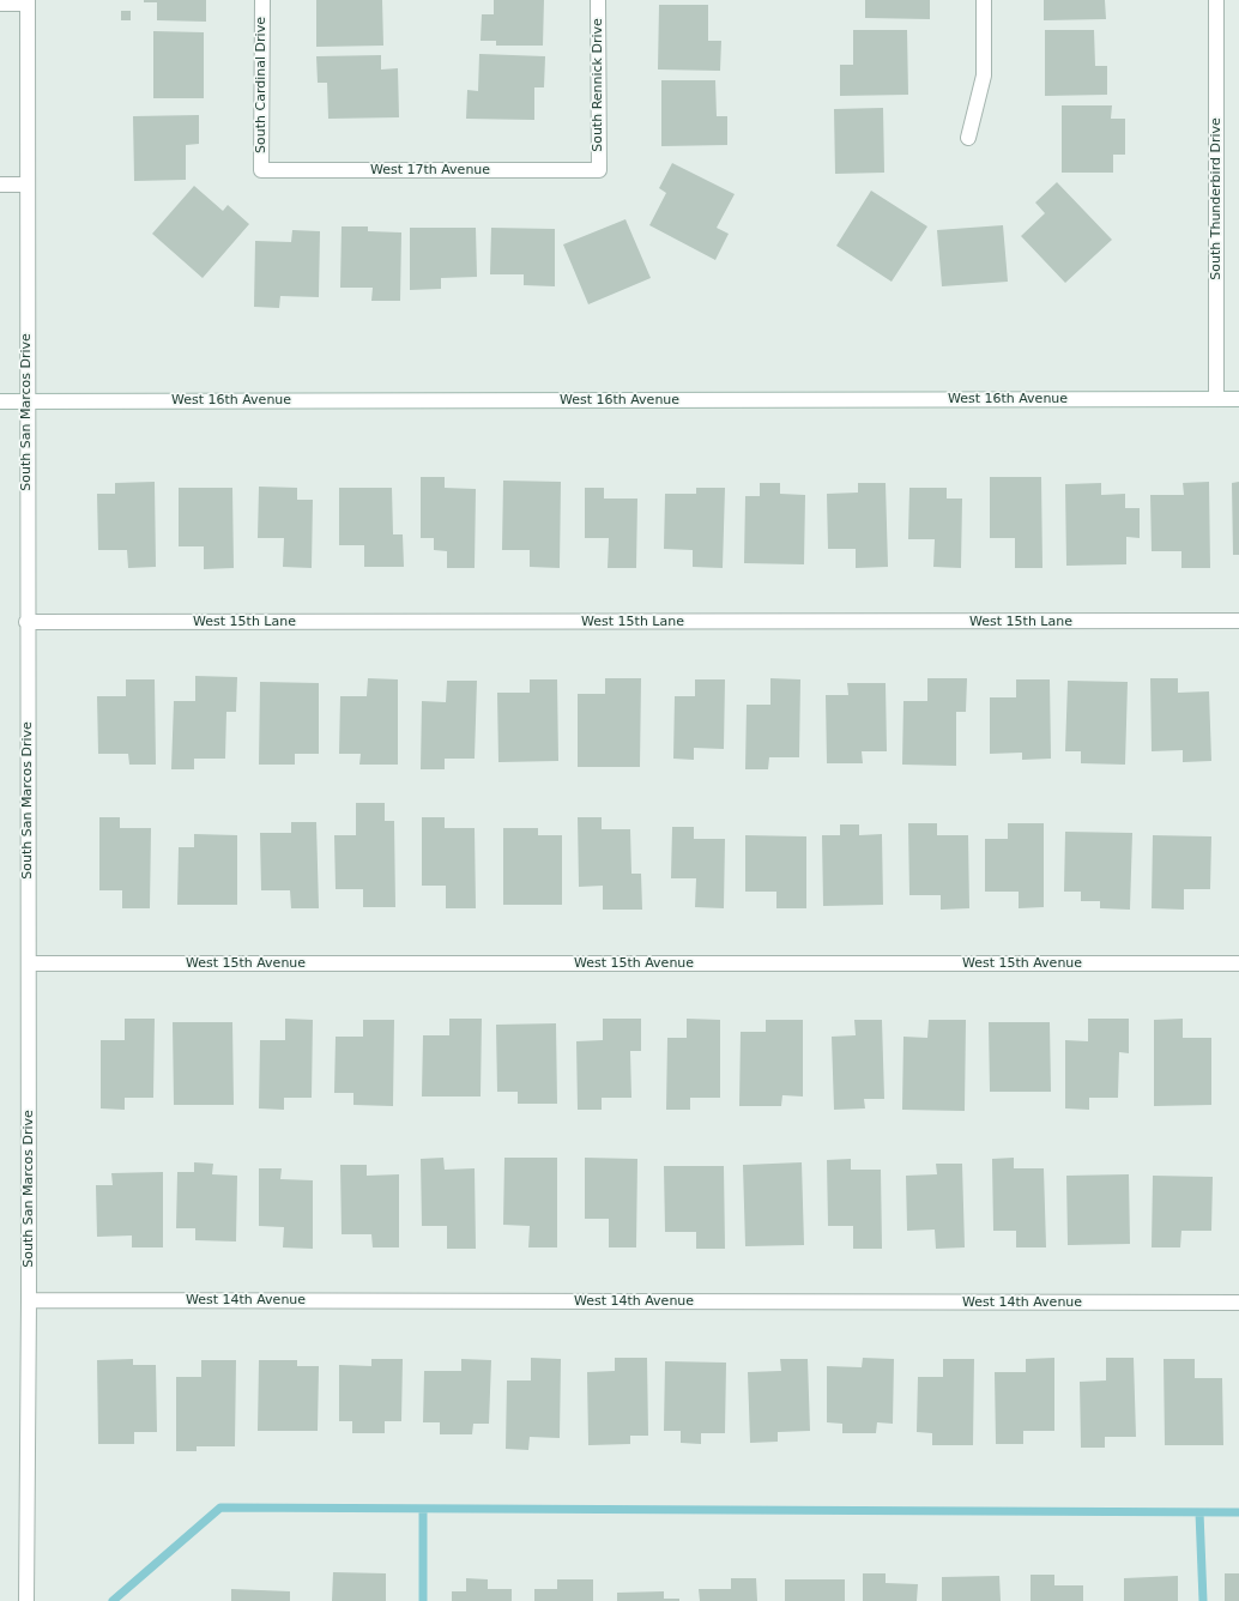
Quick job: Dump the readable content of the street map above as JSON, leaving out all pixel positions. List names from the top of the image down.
{
  "streets": {
    "street": [
      "South Cardinal Drive",
      "South Rennick Drive",
      "West 17th Avenue",
      "South Thunderbird Drive",
      "West 16th Avenue",
      "South San Marcos Drive",
      "West 15th Lane",
      "West 15th Avenue",
      "West 14th Avenue"
    ]
  },
  "crossings": [
    ["South Cardinal Drive", "West 17th Avenue"],
    ["South Rennick Drive", "West 17th Avenue"],
    ["South Thunderbird Drive", "West 16th Avenue"],
    ["West 16th Avenue", "South San Marcos Drive"],
    ["South San Marcos Drive", "West 15th Lane"],
    ["South San Marcos Drive", "West 15th Avenue"],
    ["South San Marcos Drive", "West 14th Avenue"]
  ]
}
